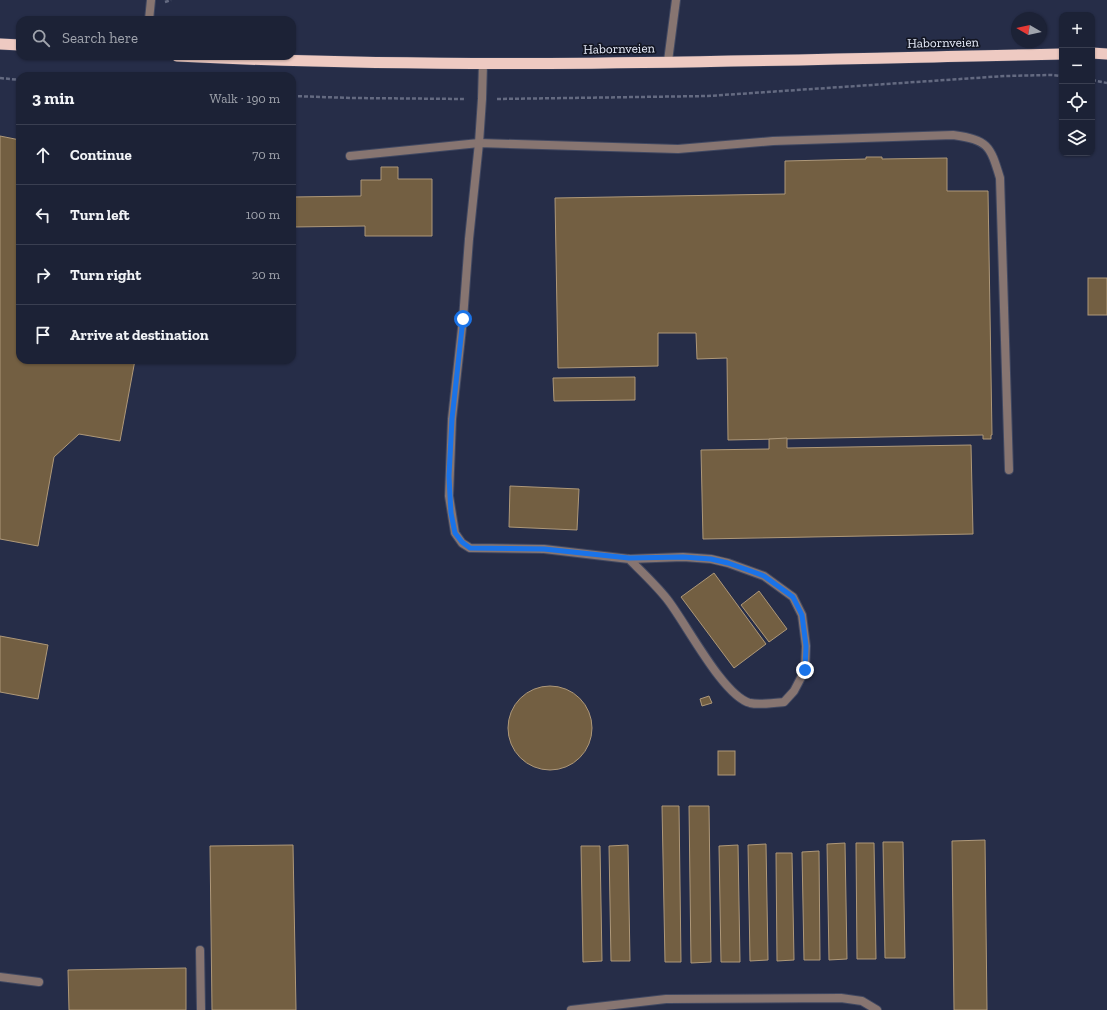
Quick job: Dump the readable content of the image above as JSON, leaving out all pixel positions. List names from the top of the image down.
{
  "streets": {
    "highway": ["Habornveien"]
  },
  "north": "left",
  "page": {
    "map_buttons": ["+", "−"],
    "search": "Search here",
    "heading": ["3 min", "Walk · 190 m"],
    "list": [
      ["Continue", "70 m"],
      ["Turn left", "100 m"],
      ["Turn right", "20 m"],
      "Arrive at destination"
    ]
  }
}
